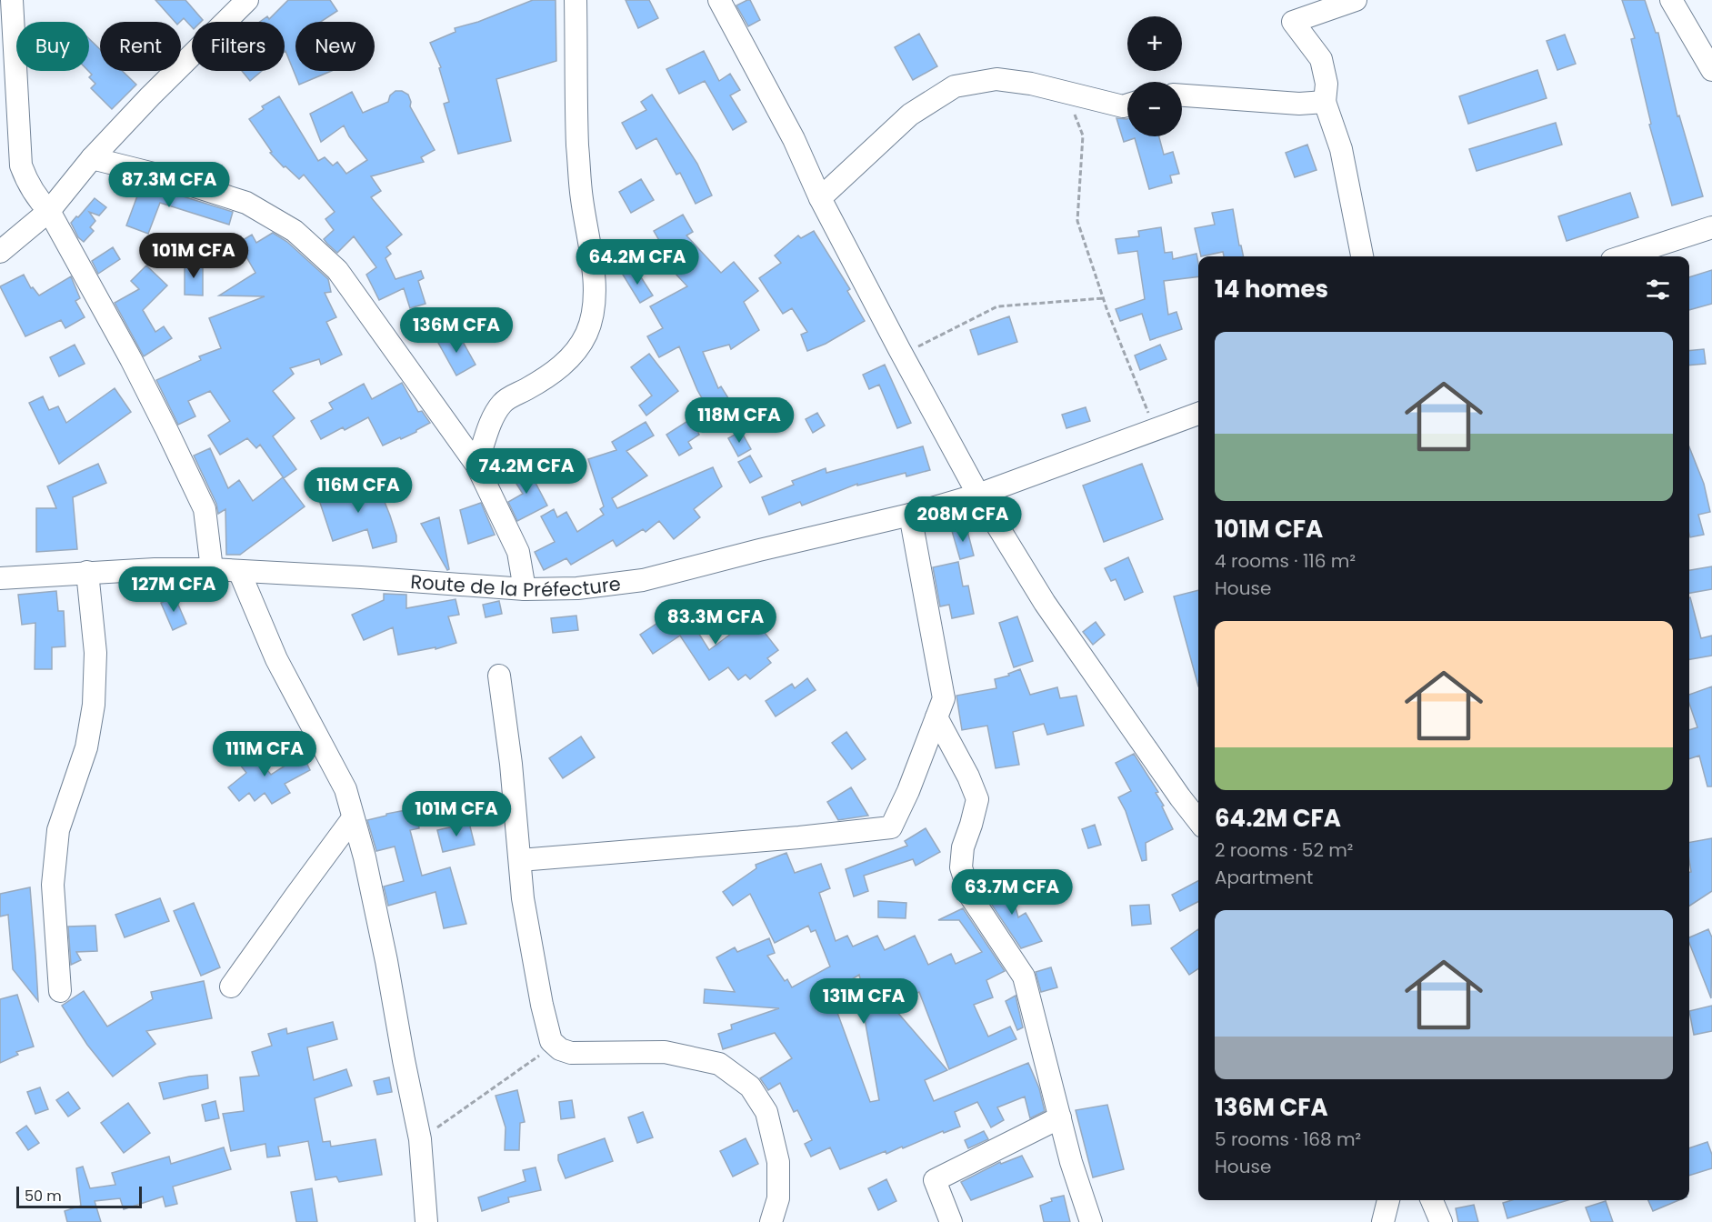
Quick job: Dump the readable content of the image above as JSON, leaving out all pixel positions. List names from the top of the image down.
{
  "streets": {
    "street": ["Route de la Préfecture"]
  },
  "scale_bar": "50 m",
  "page": {
    "map_buttons": ["+", "−"],
    "chip": [
      "Buy",
      "Rent",
      "Filters",
      "New"
    ],
    "price": [
      "87.3M CFA",
      "101M CFA",
      "64.2M CFA",
      "136M CFA",
      "118M CFA",
      "74.2M CFA",
      "116M CFA",
      "208M CFA",
      "127M CFA",
      "83.3M CFA",
      "111M CFA",
      "101M CFA",
      "63.7M CFA",
      "131M CFA"
    ],
    "heading": "14 homes",
    "list": [
      {
        "name": "101M CFA",
        "note": "4 rooms · 116 m² · House"
      },
      {
        "name": "64.2M CFA",
        "note": "2 rooms · 52 m² · Apartment"
      },
      {
        "name": "136M CFA",
        "note": "5 rooms · 168 m² · House"
      }
    ],
    "scale": "50 m"
  }
}
